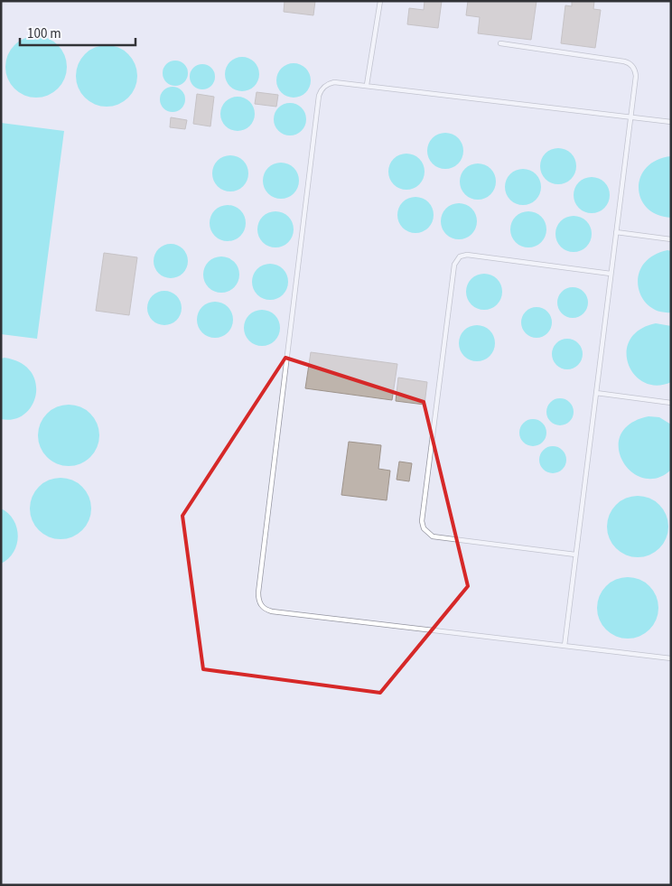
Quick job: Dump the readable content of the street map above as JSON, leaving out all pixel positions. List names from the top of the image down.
{
  "scale_bar": "100 m"
}
